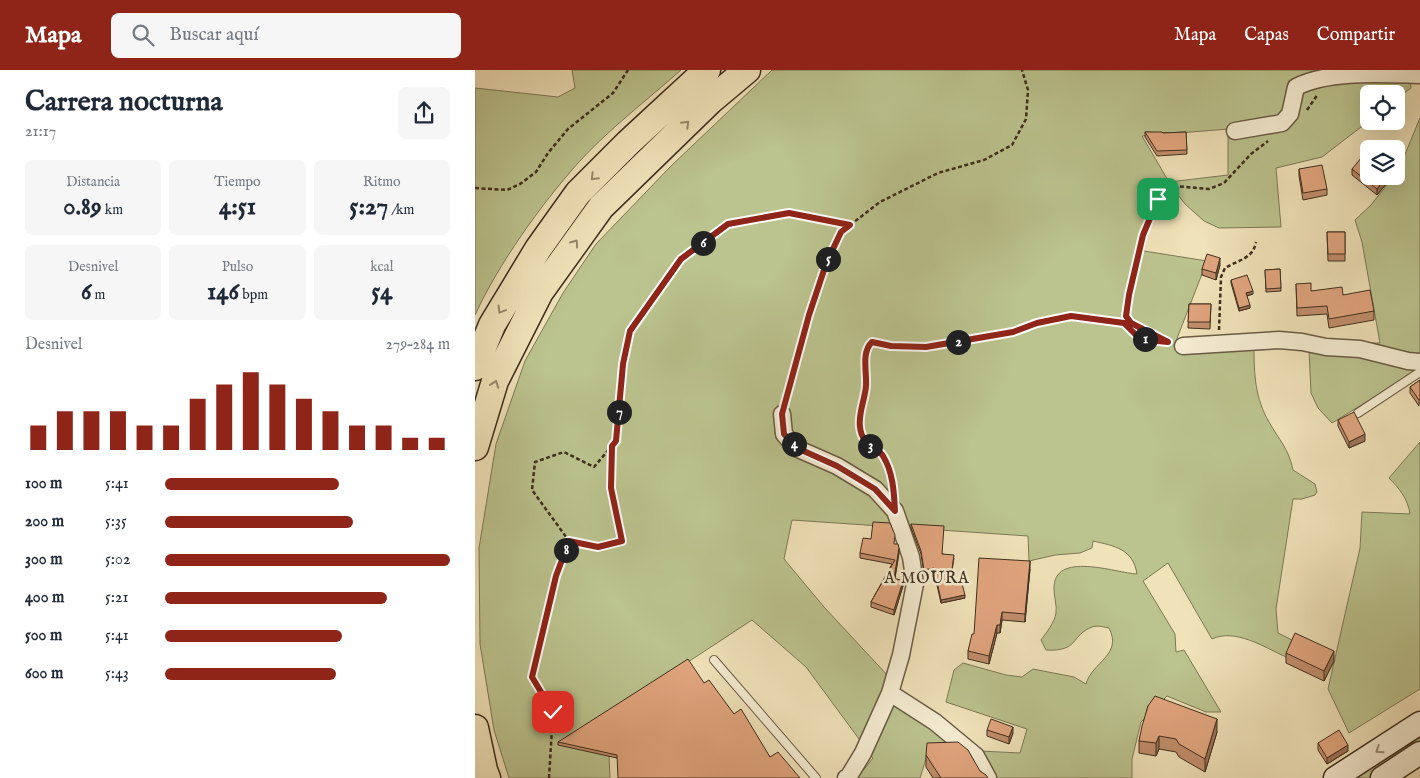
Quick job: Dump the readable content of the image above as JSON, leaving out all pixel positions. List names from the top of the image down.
{
  "districts": ["A MOURA"],
  "page": {
    "header": "Mapa",
    "search": "Buscar aquí",
    "nav": ["Mapa", "Capas", "Compartir"],
    "heading": ["Carrera nocturna", "21:17"],
    "stats": [
      ["Distancia", "0.89 km"],
      ["Tiempo", "4:51"],
      ["Ritmo", "5:27 /km"],
      ["Desnivel", "6 m"],
      ["Pulso", "146 bpm"],
      ["kcal", "54"]
    ],
    "pins": [
      "6",
      "5",
      "1",
      "2",
      "7",
      "4",
      "3",
      "8"
    ],
    "chart": ["Desnivel", "279–284 m"],
    "list": [
      {
        "name": "100 m",
        "note": "5:41"
      },
      {
        "name": "200 m",
        "note": "5:35"
      },
      {
        "name": "300 m",
        "note": "5:02"
      },
      {
        "name": "400 m",
        "note": "5:21"
      },
      {
        "name": "500 m",
        "note": "5:41"
      },
      {
        "name": "600 m",
        "note": "5:43"
      }
    ]
  }
}
